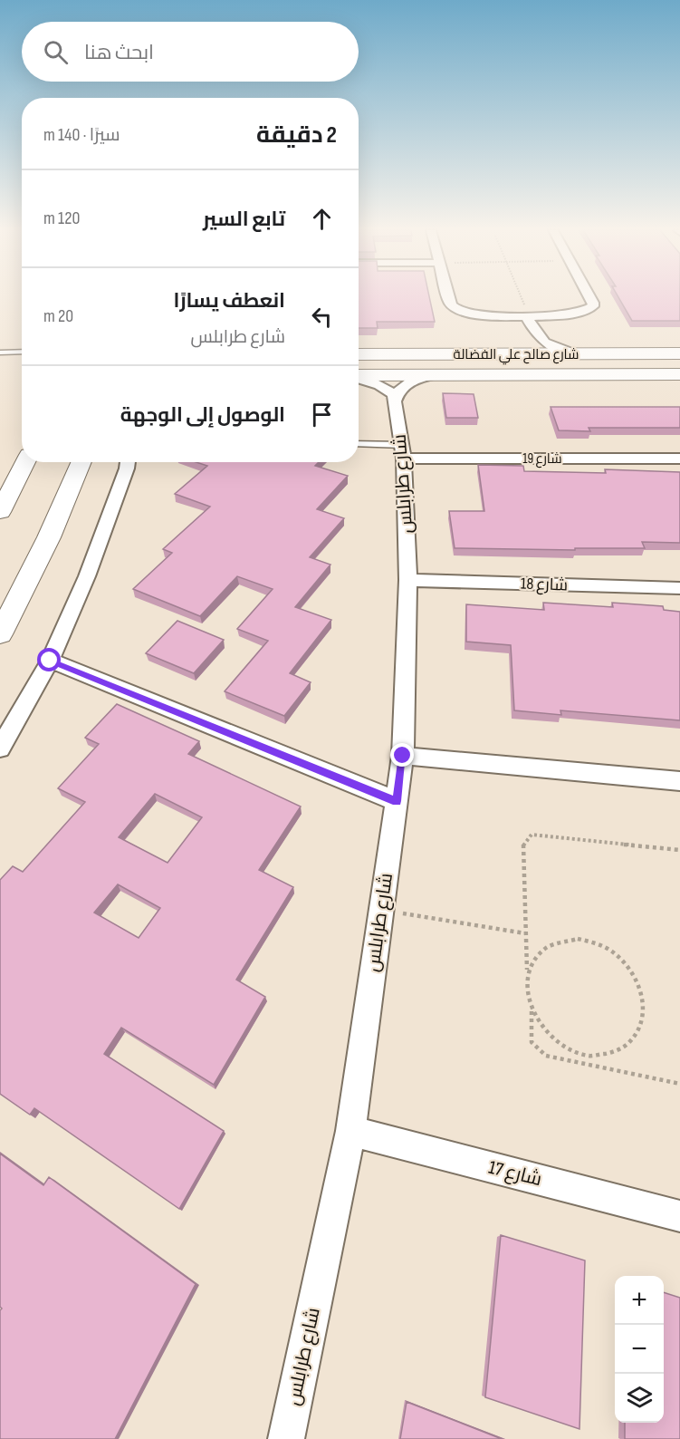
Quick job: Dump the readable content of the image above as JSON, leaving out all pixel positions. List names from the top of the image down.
{
  "streets": {
    "street": [
      "شارع صالح علي الفضالة",
      "شارع 19",
      "شارع طرابلس",
      "شارع 18",
      "شارع 17"
    ]
  },
  "crossings": [
    ["شارع 19", "شارع طرابلس"],
    ["شارع طرابلس", "شارع 18"],
    ["شارع طرابلس", "شارع 17"]
  ],
  "page": {
    "search": "ابحث هنا",
    "heading": ["2 دقيقة", "سيرًا · 140 m"],
    "list": [
      ["تابع السير", "120 m"],
      ["انعطف يسارًا", "شارع طرابلس", "20 m"],
      "الوصول إلى الوجهة"
    ],
    "map_buttons": ["+", "−"]
  }
}
